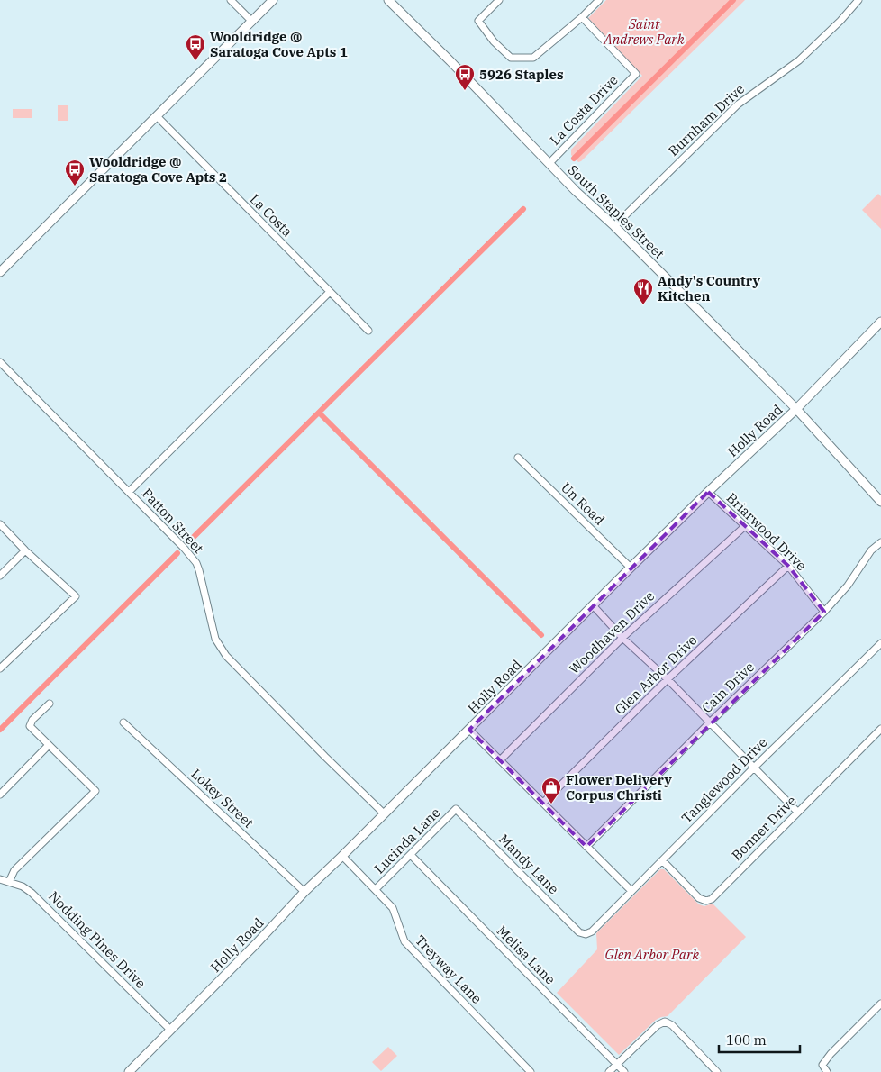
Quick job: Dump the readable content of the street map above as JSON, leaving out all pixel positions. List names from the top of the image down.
{
  "streets": {
    "main road": ["South Staples Street", "Holly Road"],
    "street": [
      "La Costa Drive",
      "Burnham Drive",
      "La Costa",
      "Un Road",
      "Patton Street",
      "Briarwood Drive",
      "Woodhaven Drive",
      "Glen Arbor Drive",
      "Cain Drive",
      "Tanglewood Drive",
      "Lokey Street",
      "Bonner Drive",
      "Lucinda Lane",
      "Mandy Lane",
      "Nodding Pines Drive",
      "Melisa Lane",
      "Treyway Lane"
    ]
  },
  "crossings": [
    ["La Costa Drive", "South Staples Street"],
    ["Burnham Drive", "South Staples Street"],
    ["South Staples Street", "Holly Road"],
    ["Holly Road", "Un Road"],
    ["Holly Road", "Patton Street"],
    ["Holly Road", "Briarwood Drive"],
    ["Holly Road", "Lokey Street"],
    ["Holly Road", "Nodding Pines Drive"],
    ["Holly Road", "Treyway Lane"],
    ["Briarwood Drive", "Woodhaven Drive"],
    ["Briarwood Drive", "Glen Arbor Drive"],
    ["Briarwood Drive", "Cain Drive"],
    ["Tanglewood Drive", "Bonner Drive"],
    ["Tanglewood Drive", "Mandy Lane"],
    ["Lucinda Lane", "Mandy Lane"],
    ["Lucinda Lane", "Melisa Lane"],
    ["Lucinda Lane", "Treyway Lane"]
  ],
  "parks": ["Saint Andrews Park", "Glen Arbor Park"],
  "places": {
    "bus stop": ["Wooldridge @ Saratoga Cove Apts 1", "5926 Staples", "Wooldridge @ Saratoga Cove Apts 2"],
    "restaurant": ["Andy's Country Kitchen"],
    "shop": ["Flower Delivery Corpus Christi"]
  },
  "scale_bar": "100 m"
}
